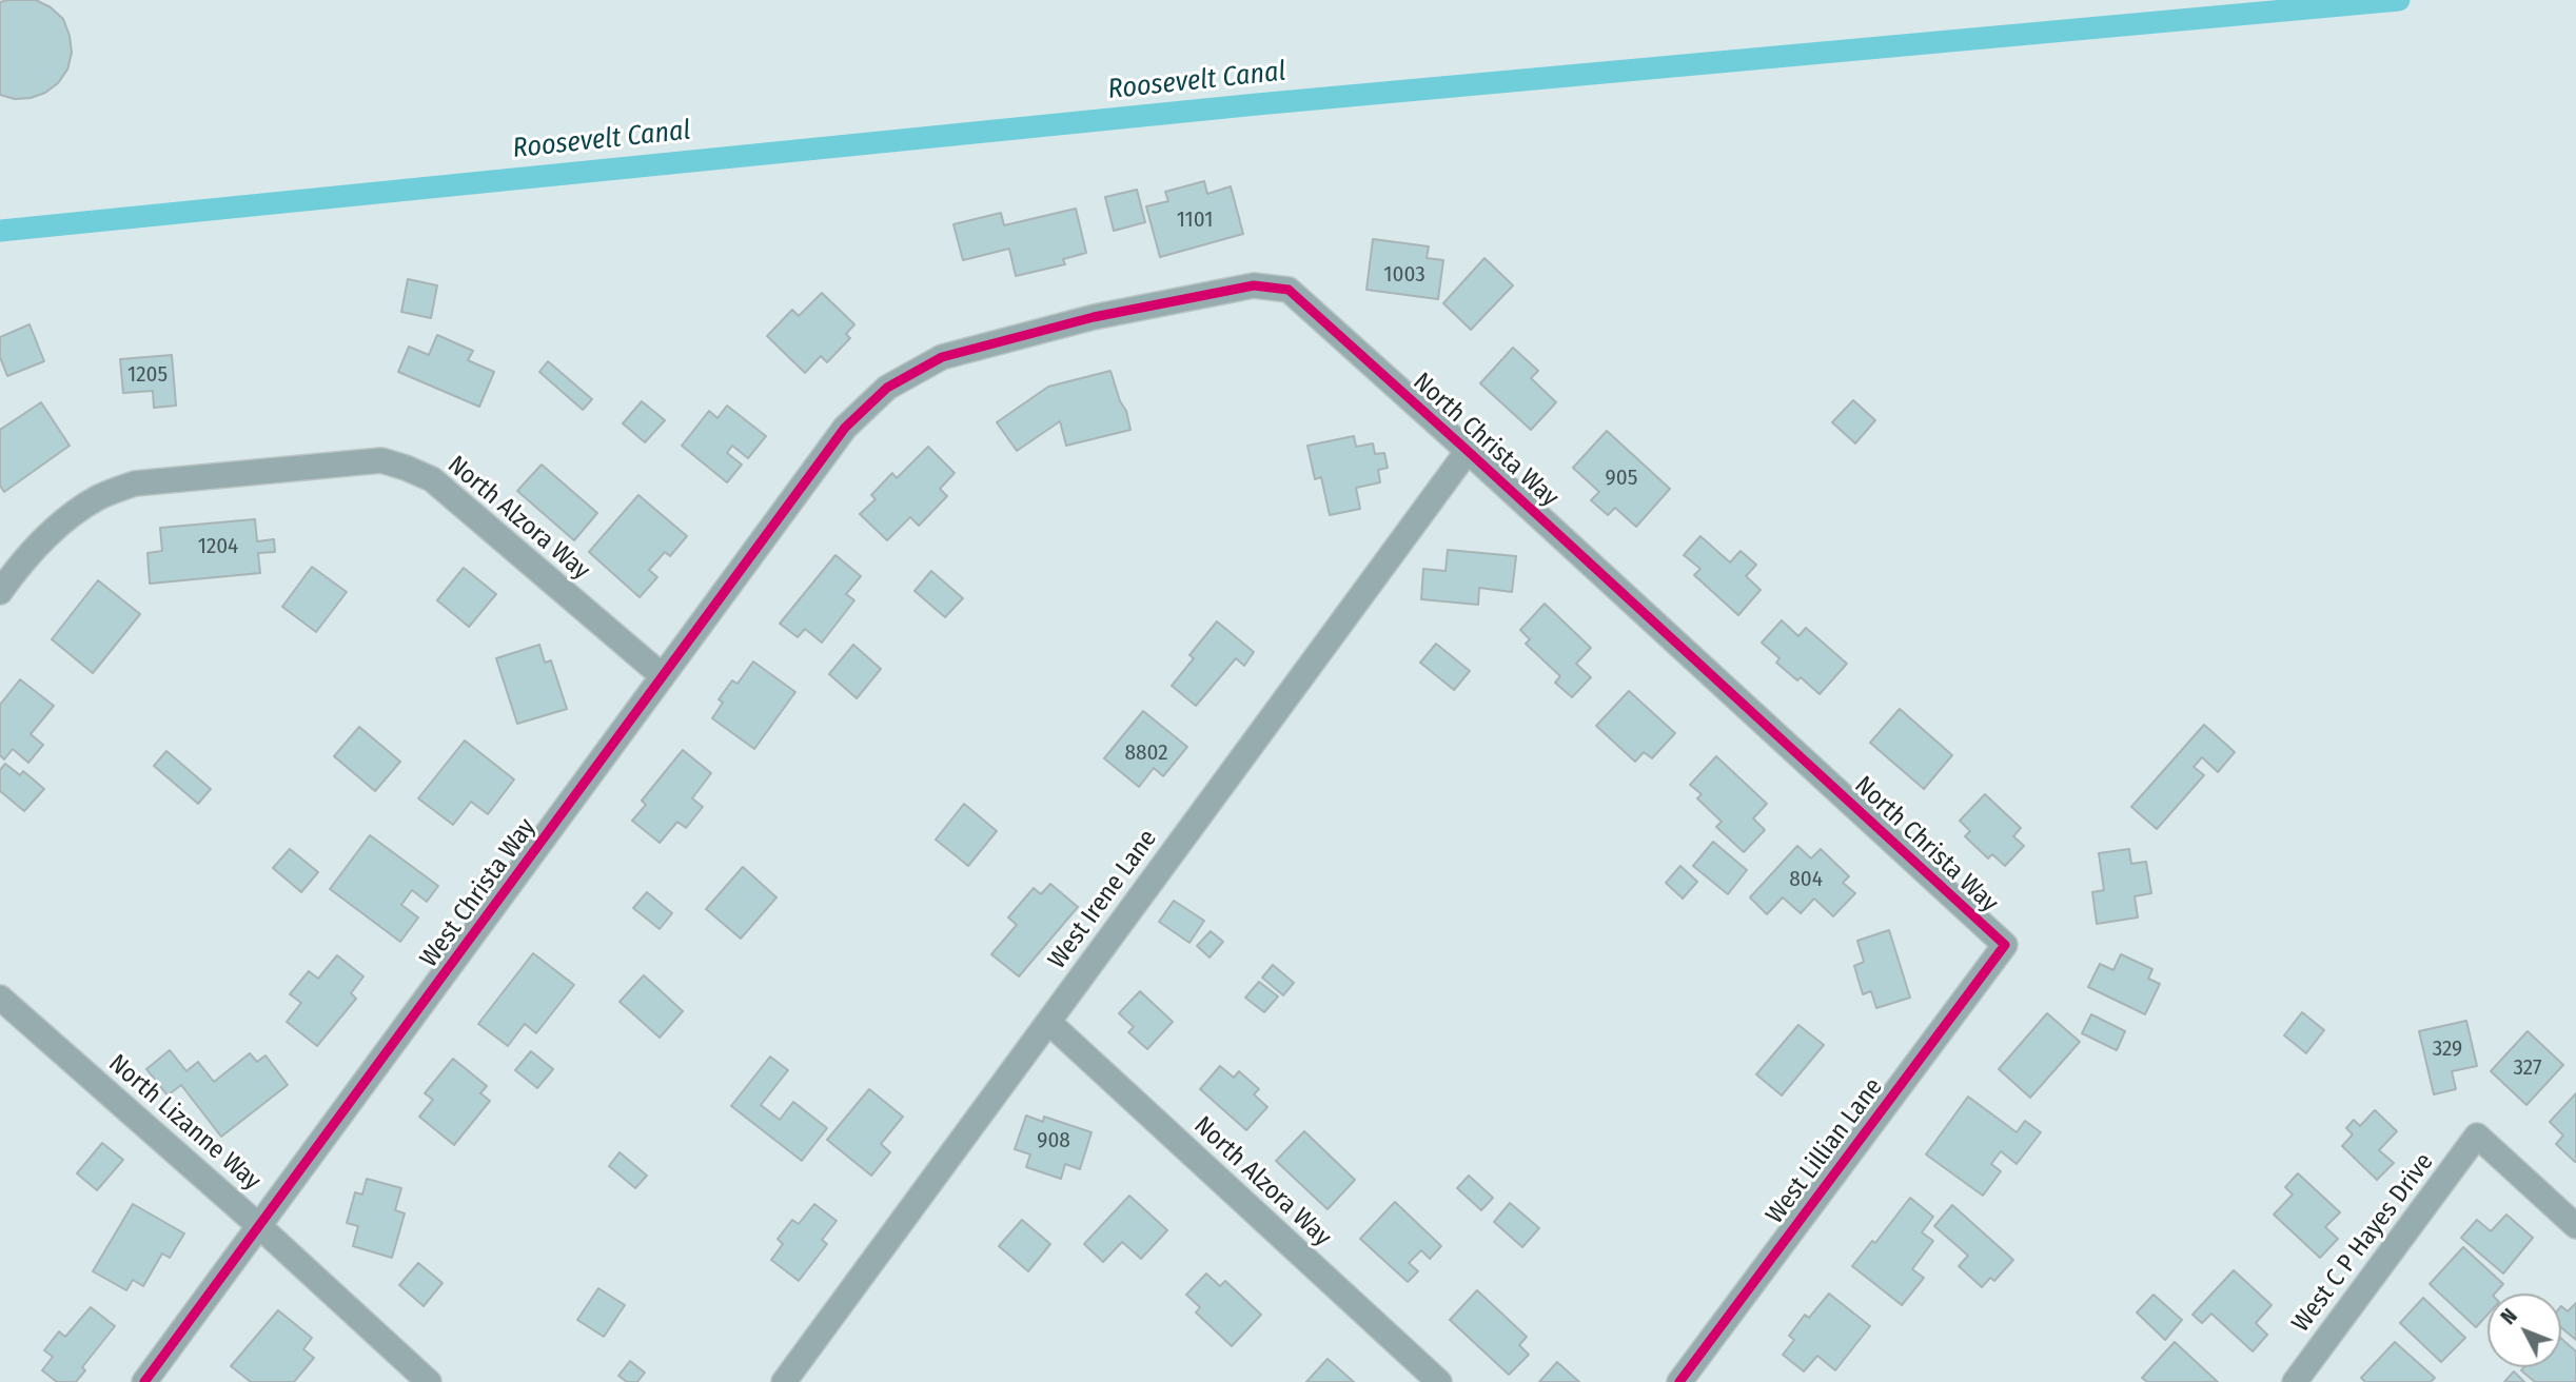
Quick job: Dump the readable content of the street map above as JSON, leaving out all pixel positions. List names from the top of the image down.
{
  "streets": {
    "street": [
      "North Christa Way",
      "North Alzora Way",
      "West Christa Way",
      "West Irene Lane",
      "North Lizanne Way",
      "West Lillian Lane",
      "West C P Hayes Drive"
    ]
  },
  "crossings": [
    ["North Christa Way", "West Christa Way"],
    ["North Christa Way", "West Irene Lane"],
    ["North Christa Way", "West Lillian Lane"],
    ["North Alzora Way", "West Christa Way"],
    ["North Alzora Way", "West Irene Lane"],
    ["West Christa Way", "North Lizanne Way"]
  ],
  "water": ["Roosevelt Canal"],
  "house_numbers": [
    "1101",
    "1003",
    "1205",
    "905",
    "1204",
    "8802",
    "804",
    "329",
    "327",
    "908"
  ],
  "north": "top left"
}
